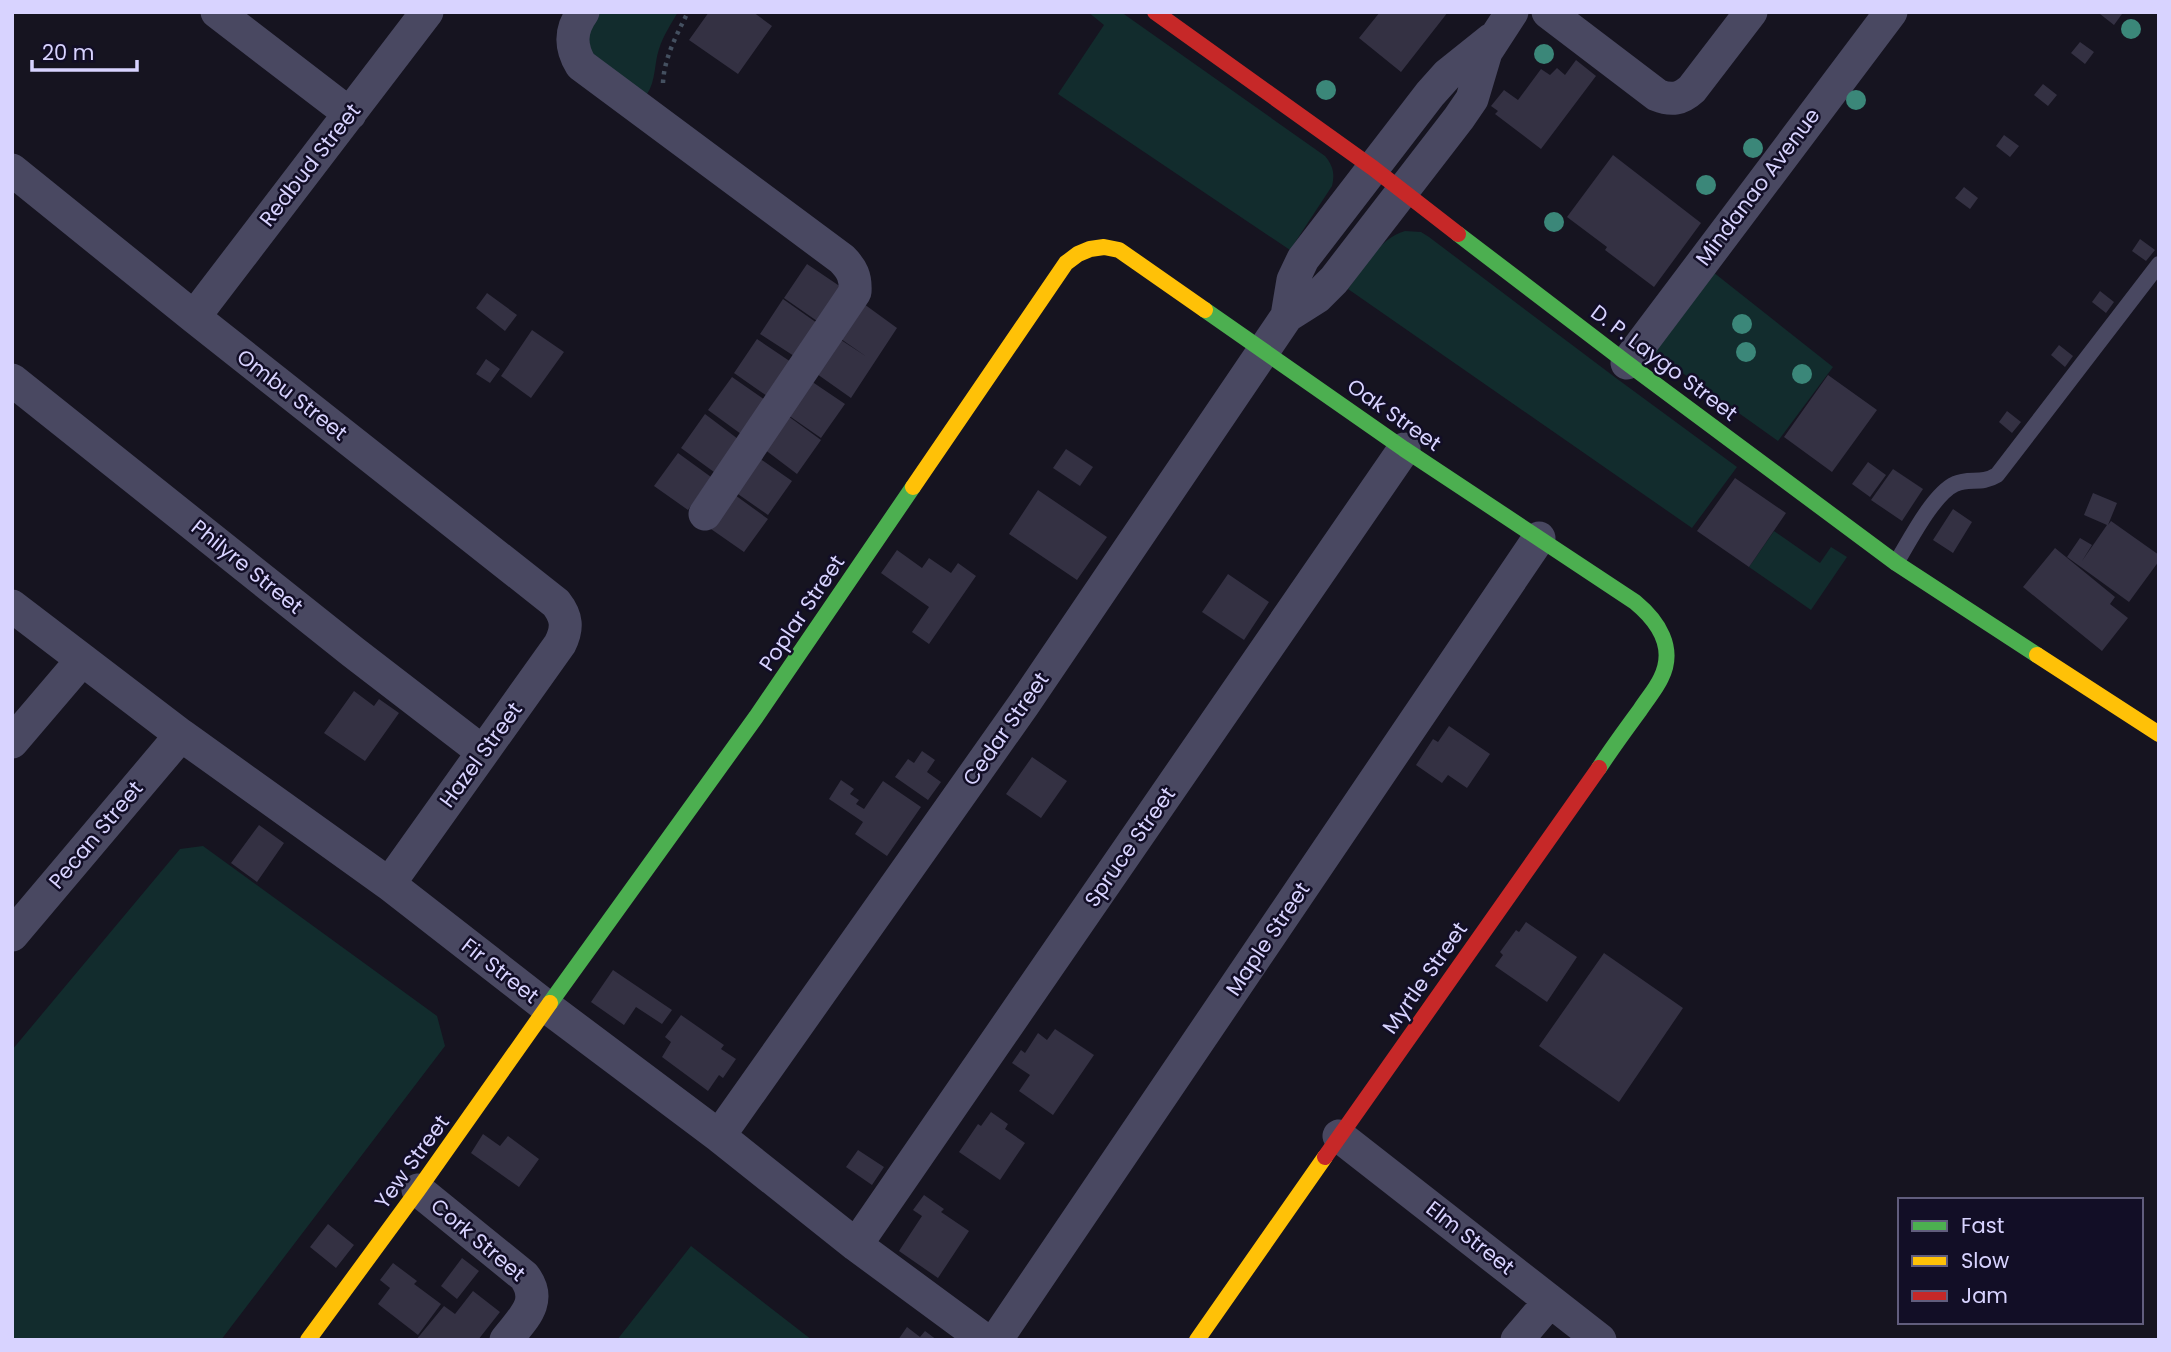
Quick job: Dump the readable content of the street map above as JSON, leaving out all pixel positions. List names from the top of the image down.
{
  "streets": {
    "street": [
      "Redbud Street",
      "Mindanao Avenue",
      "D. P. Laygo Street",
      "Ombu Street",
      "Oak Street",
      "Philyre Street",
      "Poplar Street",
      "Cedar Street",
      "Hazel Street",
      "Pecan Street",
      "Spruce Street",
      "Maple Street",
      "Fir Street",
      "Myrtle Street",
      "Yew Street",
      "Elm Street",
      "Cork Street"
    ]
  },
  "crossings": [
    ["Redbud Street", "Ombu Street"],
    ["Mindanao Avenue", "D. P. Laygo Street"],
    ["Ombu Street", "Hazel Street"],
    ["Oak Street", "Poplar Street"],
    ["Oak Street", "Cedar Street"],
    ["Oak Street", "Spruce Street"],
    ["Oak Street", "Maple Street"],
    ["Oak Street", "Myrtle Street"],
    ["Philyre Street", "Hazel Street"],
    ["Poplar Street", "Fir Street"],
    ["Poplar Street", "Yew Street"],
    ["Cedar Street", "Fir Street"],
    ["Hazel Street", "Fir Street"],
    ["Pecan Street", "Fir Street"],
    ["Spruce Street", "Fir Street"],
    ["Fir Street", "Yew Street"],
    ["Myrtle Street", "Elm Street"],
    ["Yew Street", "Cork Street"]
  ],
  "legend": ["Fast", "Slow", "Jam"],
  "scale_bar": "20 m"
}
